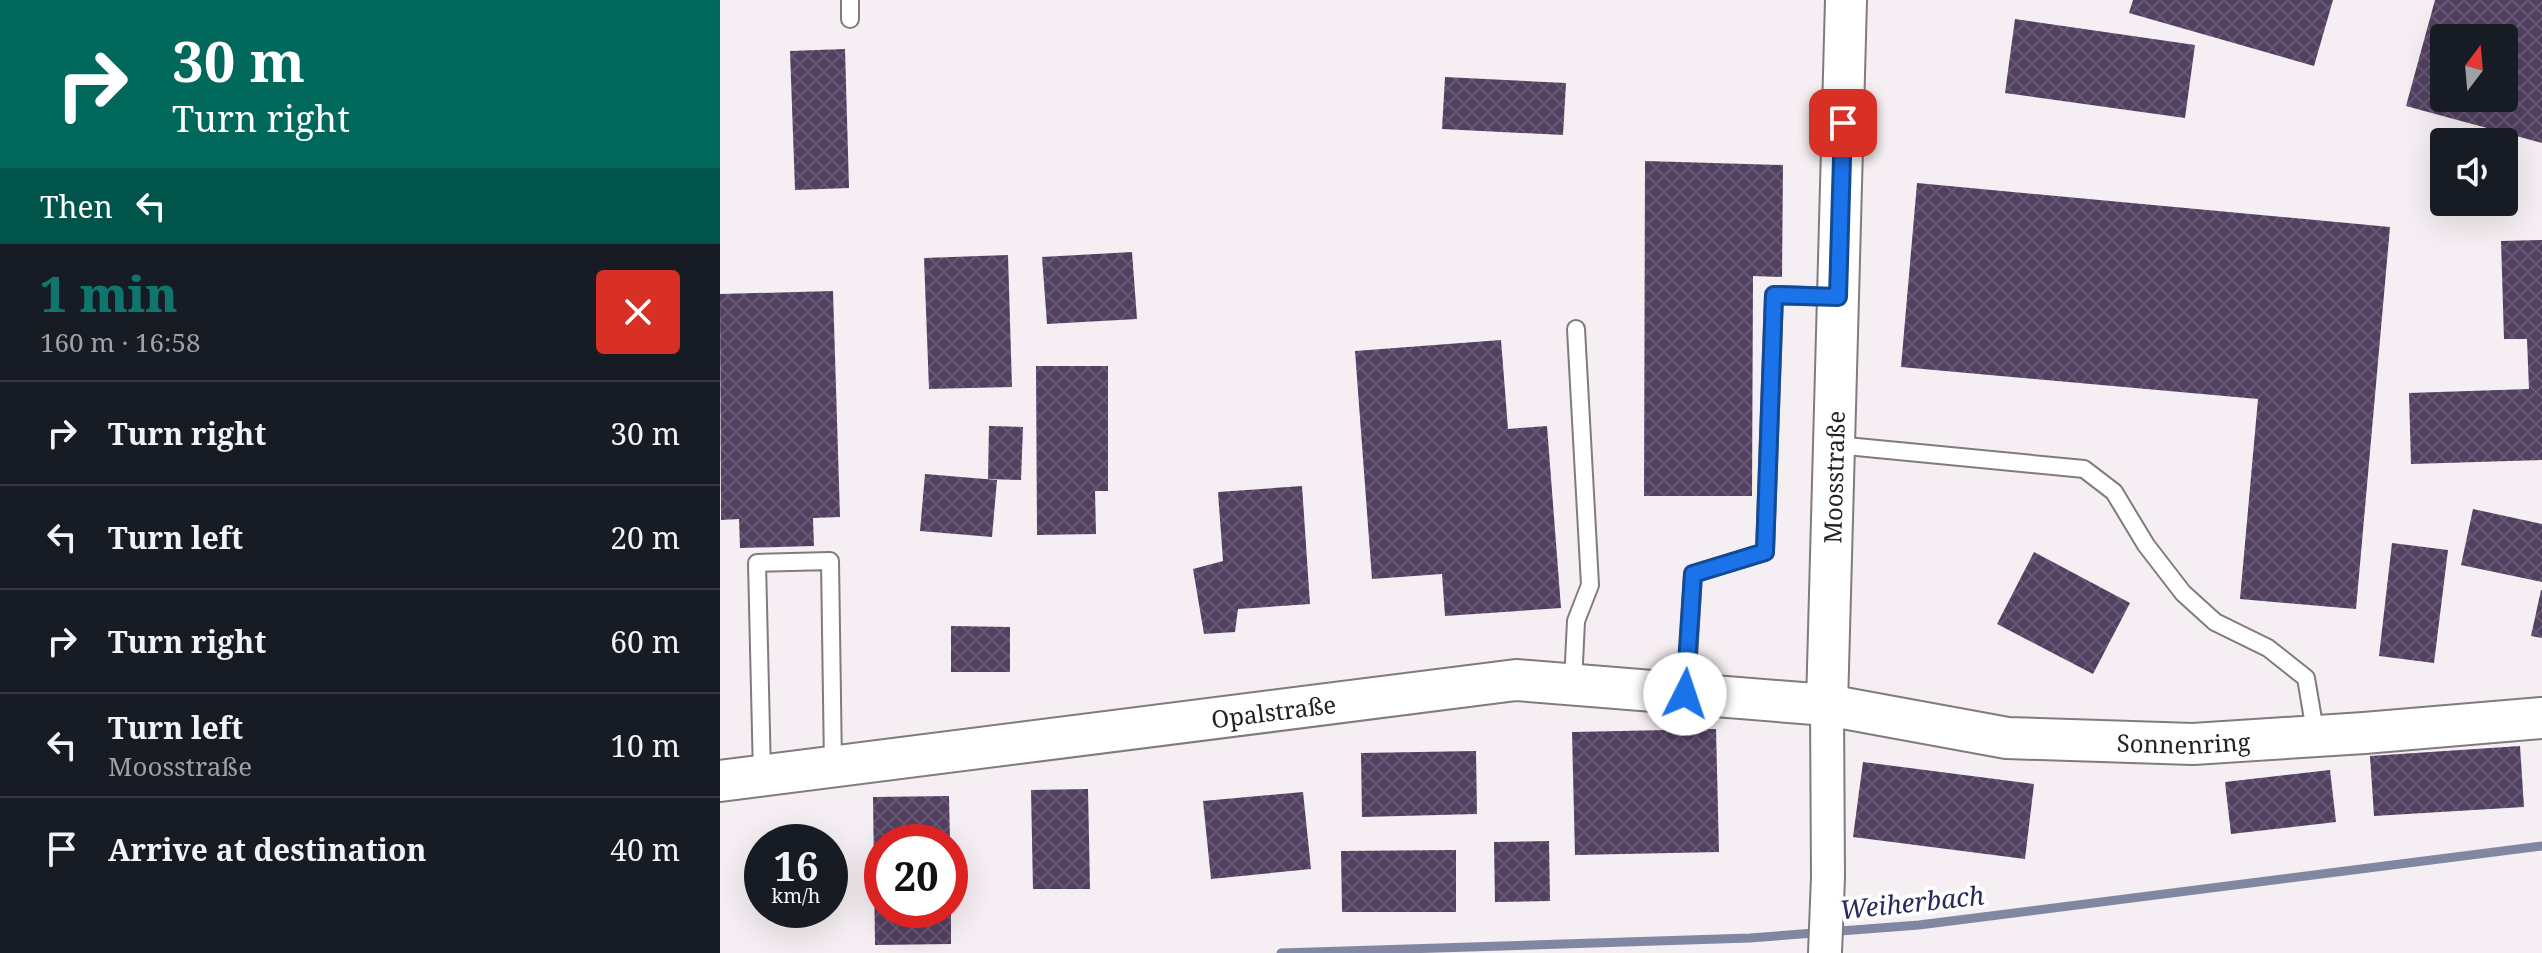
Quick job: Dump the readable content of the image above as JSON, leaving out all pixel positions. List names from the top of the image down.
{
  "streets": {
    "street": ["Moosstraße", "Opalstraße", "Sonnenring"]
  },
  "crossings": [
    ["Moosstraße", "Opalstraße"],
    ["Moosstraße", "Sonnenring"],
    ["Opalstraße", "Sonnenring"]
  ],
  "water": ["Weiherbach"],
  "north": "top",
  "page": {
    "turn": ["30 m", "Turn right"],
    "then": "Then",
    "heading": ["1 min", "160 m · 16:58"],
    "list": [
      {
        "name": "Turn right",
        "value": "30 m"
      },
      {
        "name": "Turn left",
        "value": "20 m"
      },
      {
        "name": "Turn right",
        "value": "60 m"
      },
      {
        "name": "Turn left",
        "note": "Moosstraße",
        "value": "10 m"
      },
      {
        "name": "Arrive at destination",
        "value": "40 m"
      }
    ],
    "speed": "16 km/h",
    "limit": "20"
  }
}
